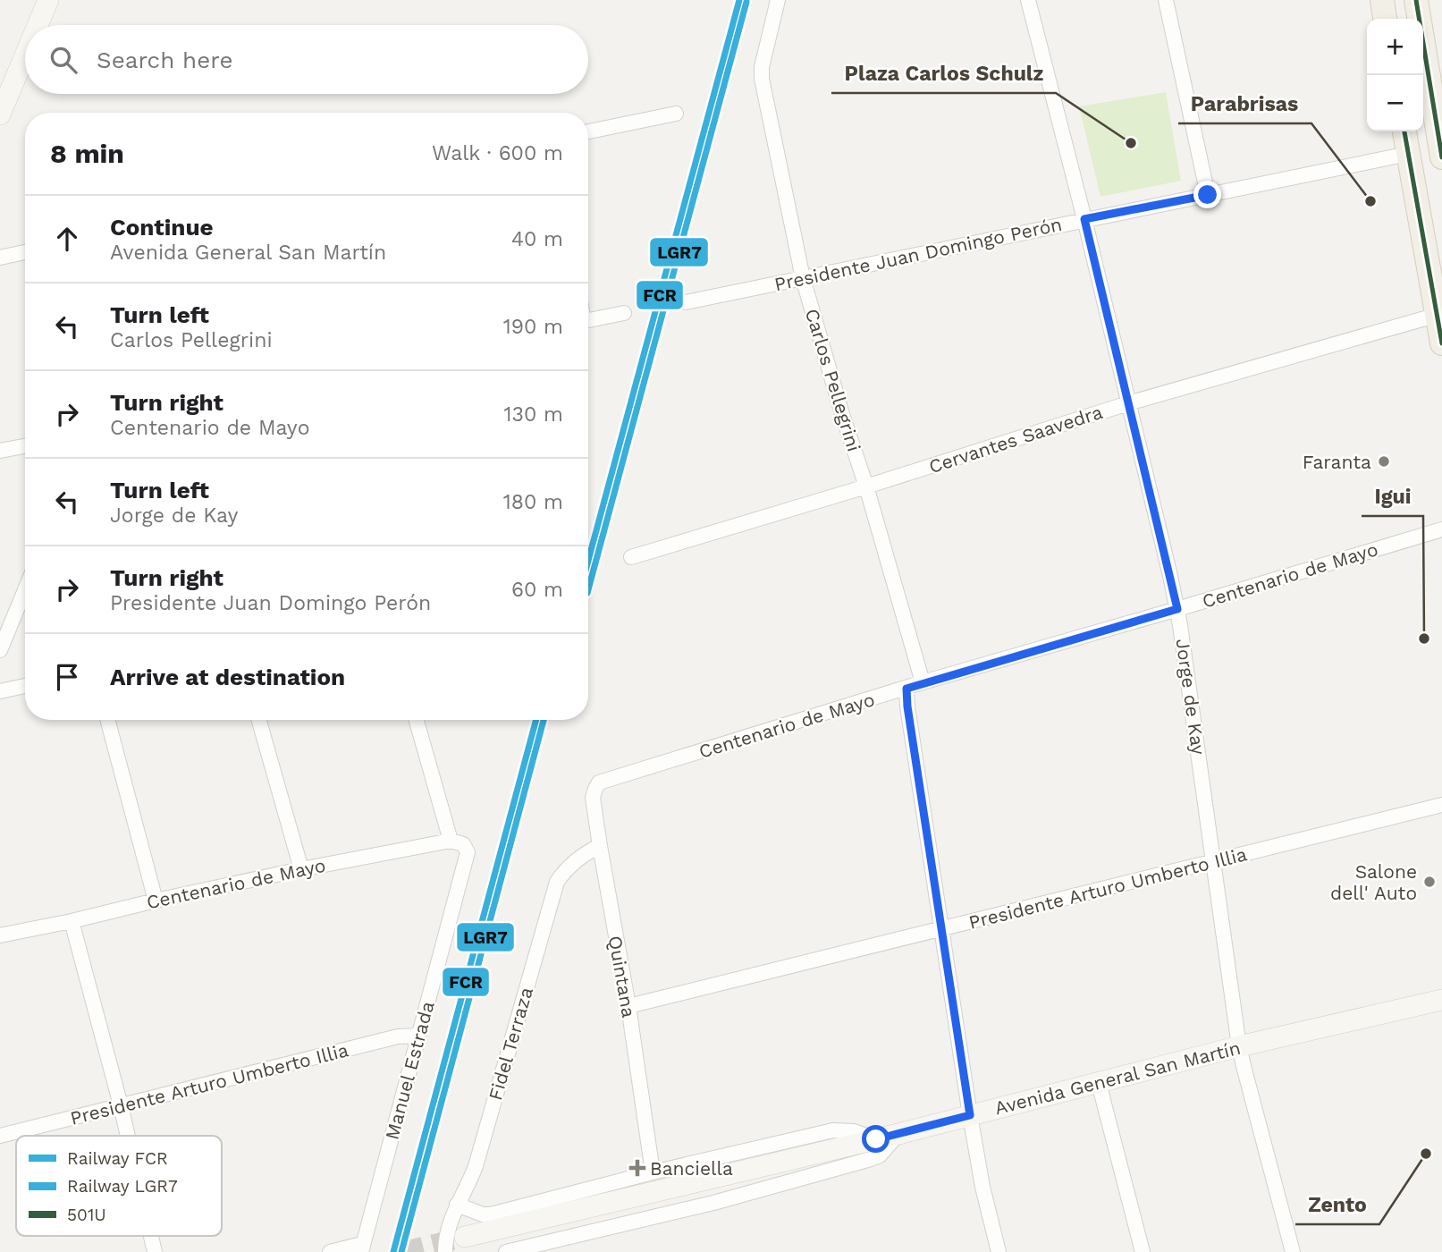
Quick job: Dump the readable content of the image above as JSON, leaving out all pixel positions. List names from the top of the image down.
{
  "streets": {
    "main road": ["Avenida General San Martín"],
    "street": [
      "Presidente Juan Domingo Perón",
      "Carlos Pellegrini",
      "Cervantes Saavedra",
      "Centenario de Mayo",
      "Jorge de Kay",
      "Presidente Arturo Umberto Illia",
      "Quintana",
      "Fidel Terraza",
      "Manuel Estrada"
    ]
  },
  "crossings": [
    ["Presidente Juan Domingo Perón", "Carlos Pellegrini"],
    ["Presidente Juan Domingo Perón", "Jorge de Kay"],
    ["Carlos Pellegrini", "Cervantes Saavedra"],
    ["Carlos Pellegrini", "Centenario de Mayo"],
    ["Cervantes Saavedra", "Jorge de Kay"],
    ["Centenario de Mayo", "Jorge de Kay"],
    ["Centenario de Mayo", "Quintana"],
    ["Centenario de Mayo", "Manuel Estrada"],
    ["Jorge de Kay", "Presidente Arturo Umberto Illia"],
    ["Jorge de Kay", "Avenida General San Martín"],
    ["Presidente Arturo Umberto Illia", "Quintana"],
    ["Presidente Arturo Umberto Illia", "Manuel Estrada"],
    ["Quintana", "Fidel Terraza"]
  ],
  "places": {
    "other": [
      "Plaza Carlos Schulz",
      "Parabrisas",
      "Faranta",
      "Igui",
      "Salone dell' Auto",
      "Zento"
    ],
    "health": ["Banciella"]
  },
  "lines": ["rail line FCR", "transit line 501U", "rail line LGR7"],
  "legend": ["Railway FCR", "Railway LGR7", "501U"],
  "page": {
    "map_buttons": ["+", "−"],
    "search": "Search here",
    "heading": ["8 min", "Walk · 600 m"],
    "list": [
      ["Continue", "Avenida General San Martín", "40 m"],
      ["Turn left", "Carlos Pellegrini", "190 m"],
      ["Turn right", "Centenario de Mayo", "130 m"],
      ["Turn left", "Jorge de Kay", "180 m"],
      ["Turn right", "Presidente Juan Domingo Perón", "60 m"],
      "Arrive at destination"
    ]
  }
}
